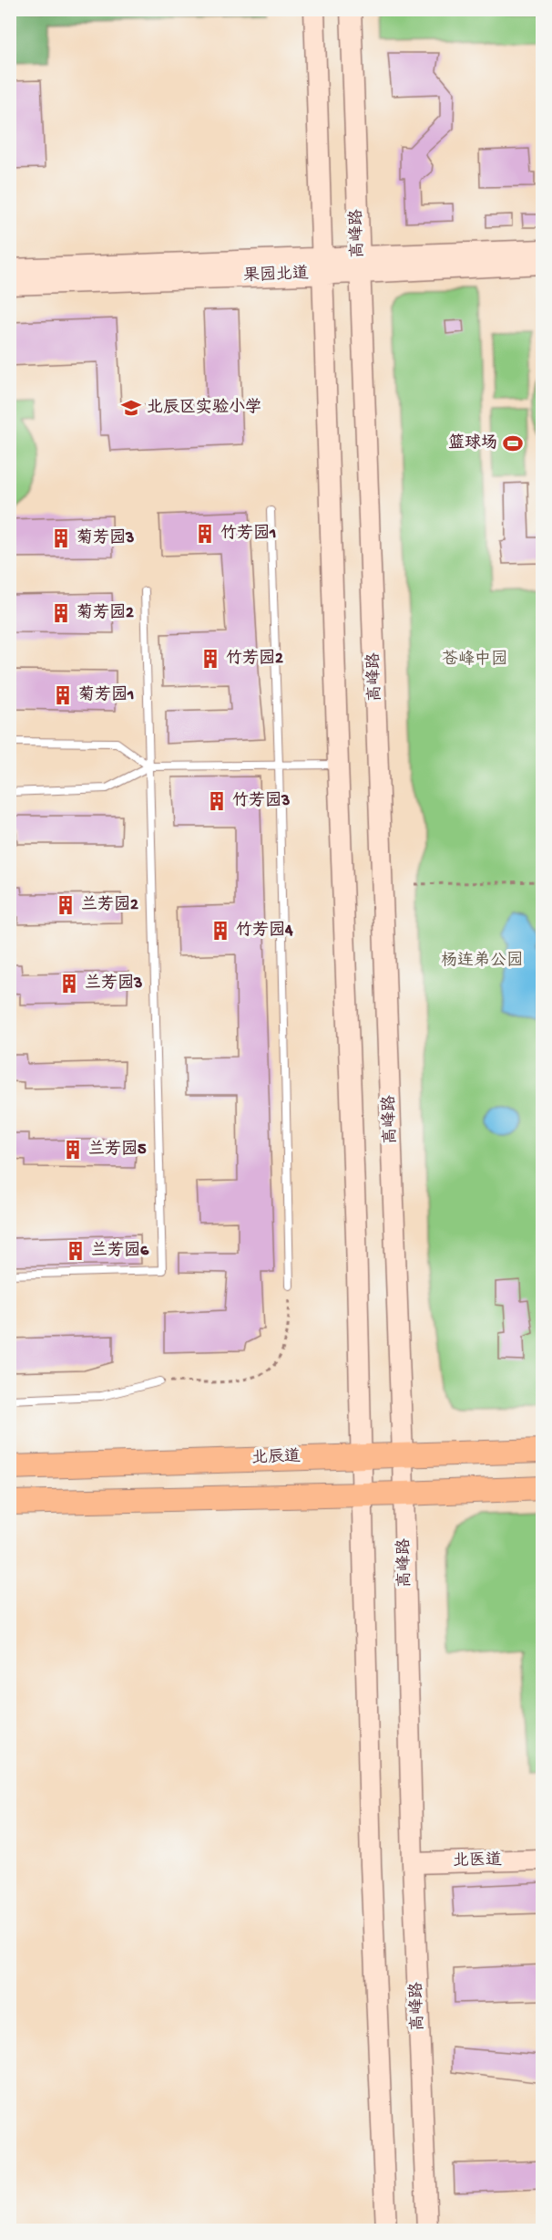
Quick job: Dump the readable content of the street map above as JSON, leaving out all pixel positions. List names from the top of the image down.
{
  "streets": {
    "main road": [
      "高峰路",
      "果园北道",
      "北辰道",
      "北医道"
    ]
  },
  "crossings": [
    ["高峰路", "果园北道"],
    ["高峰路", "北辰道"],
    ["高峰路", "北医道"]
  ],
  "parks": ["苍峰中园", "杨连弟公园"],
  "places": {
    "school or university": ["北辰区实验小学"],
    "sports": ["篮球场"],
    "building": [
      "竹芳园1",
      "菊芳园3",
      "菊芳园2",
      "竹芳园2",
      "菊芳园1",
      "竹芳园3",
      "兰芳园2",
      "竹芳园4",
      "兰芳园3",
      "兰芳园5",
      "兰芳园6"
    ]
  }
}
